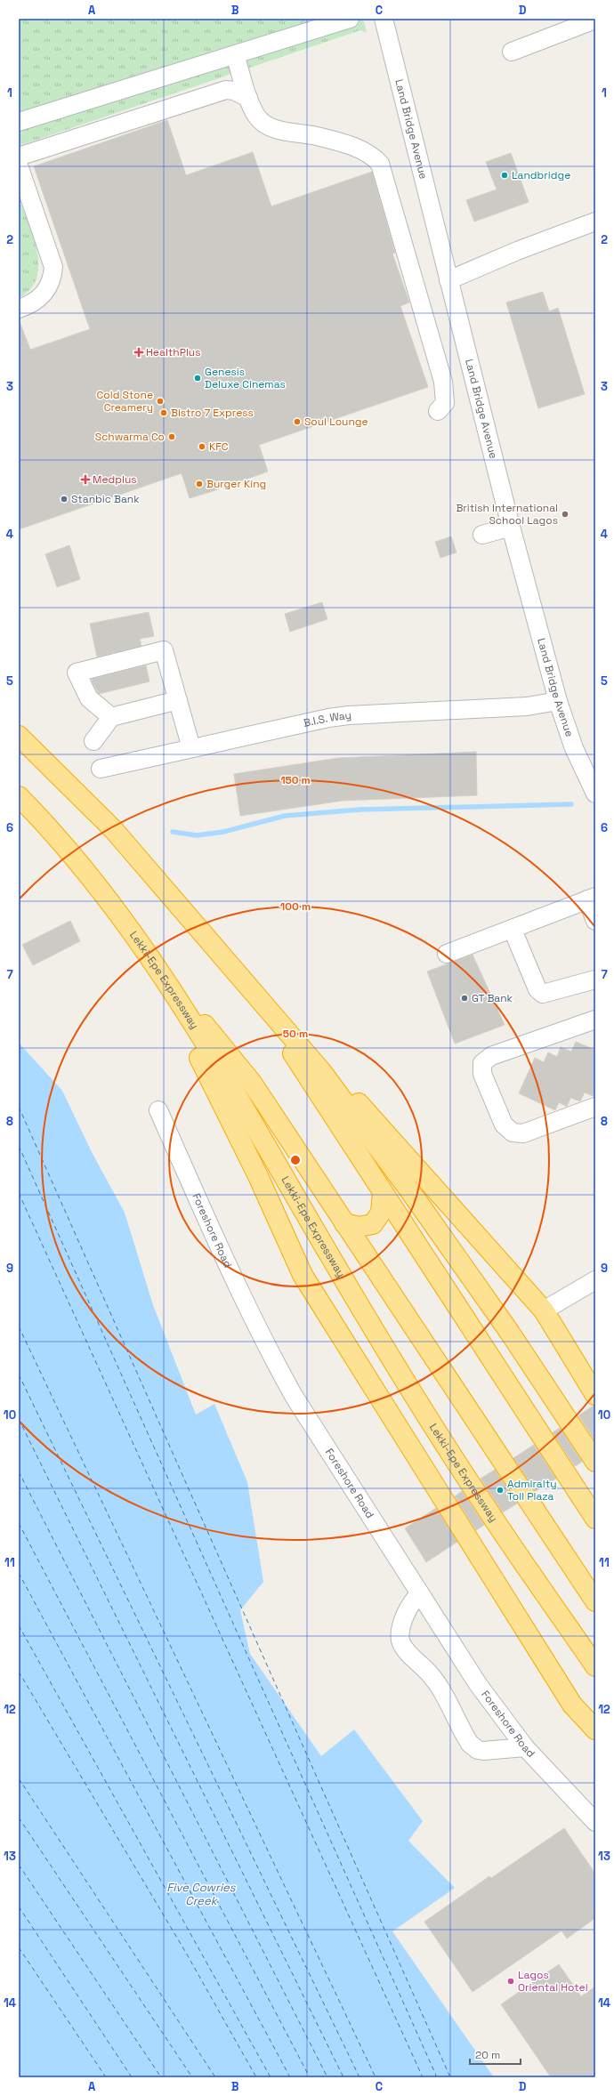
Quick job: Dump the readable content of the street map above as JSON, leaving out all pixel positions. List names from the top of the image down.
{
  "streets": {
    "highway": ["Lekki-Epe Expressway"],
    "street": ["Land Bridge Avenue", "B.I.S. Way", "Foreshore Road"]
  },
  "crossings": [
    ["Land Bridge Avenue", "B.I.S. Way"]
  ],
  "water": ["Five Cowries Creek"],
  "places": {
    "other": [
      "Landbridge",
      "Genesis Deluxe Cinemas",
      "Cold Stone Creamery",
      "Bistro 7 Express",
      "Soul Lounge",
      "Schwarma Co",
      "KFC",
      "Burger King",
      "Stanbic Bank",
      "British International School Lagos",
      "GT Bank",
      "Admiralty Toll Plaza",
      "Lagos Oriental Hotel"
    ],
    "health": ["HealthPlus", "Medplus"]
  },
  "scale_bar": "20 m",
  "grid": {
    "columns": [
      "A",
      "B",
      "C",
      "D"
    ],
    "rows": [
      "1",
      "2",
      "3",
      "4",
      "5",
      "6",
      "7",
      "8",
      "9",
      "10",
      "11",
      "12",
      "13",
      "14"
    ]
  },
  "rings": ["150 m", "100 m", "50 m"]
}
